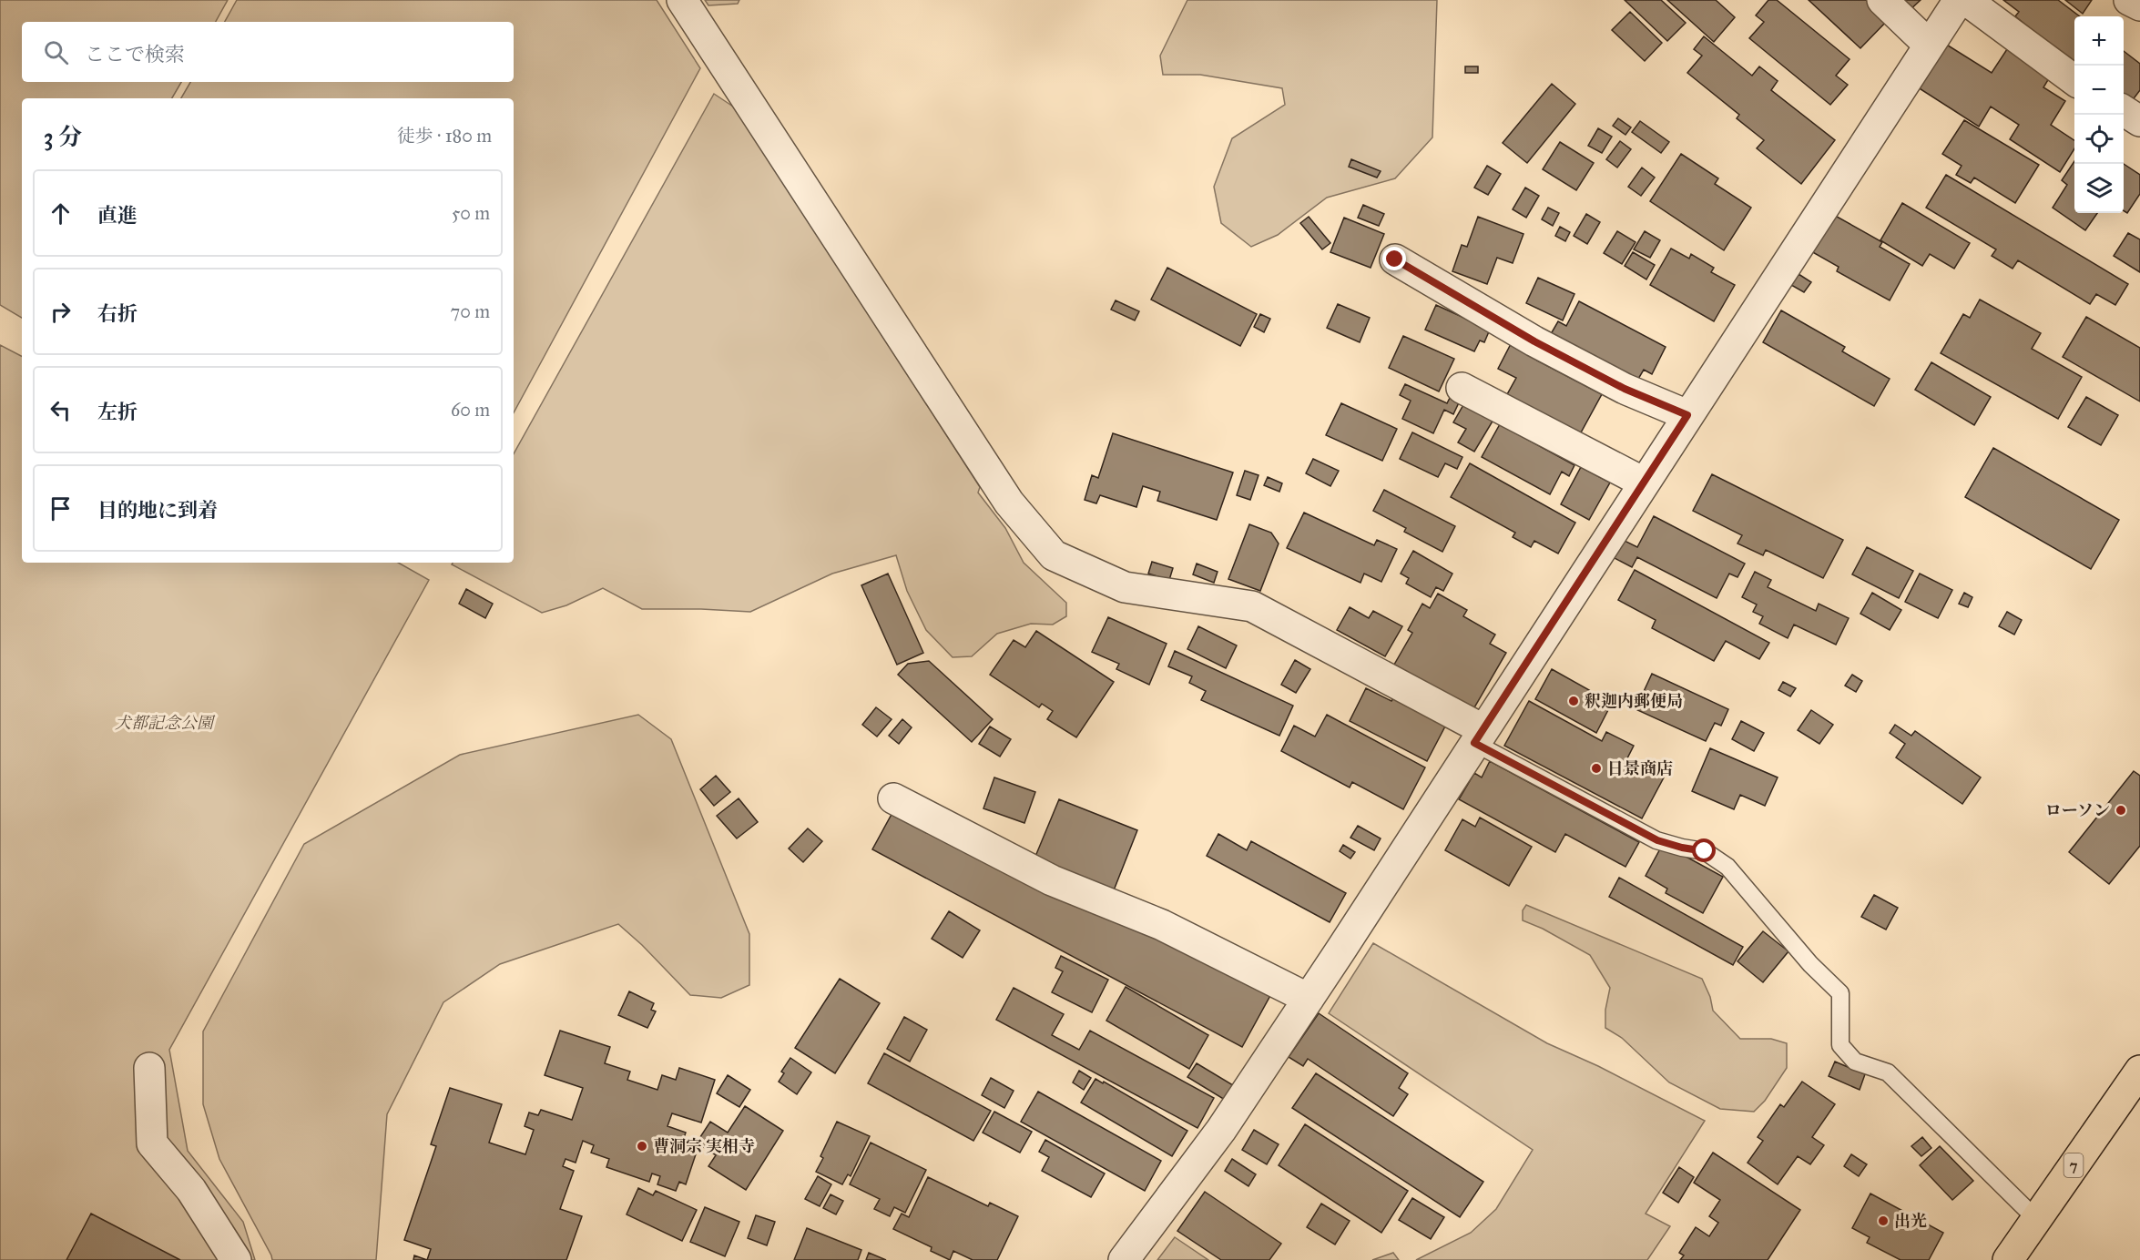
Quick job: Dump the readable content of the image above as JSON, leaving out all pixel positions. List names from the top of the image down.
{
  "streets": {
    "highway": ["7"]
  },
  "parks": ["犬都記念公園"],
  "places": [
    "釈迦内郵便局",
    "日景商店",
    "ローソン",
    "曹洞宗 実相寺",
    "出光"
  ],
  "page": {
    "map_buttons": ["+", "−"],
    "search": "ここで検索",
    "heading": ["3 分", "徒歩 · 180 m"],
    "list": [
      ["直進", "50 m"],
      ["右折", "70 m"],
      ["左折", "60 m"],
      "目的地に到着"
    ]
  }
}
